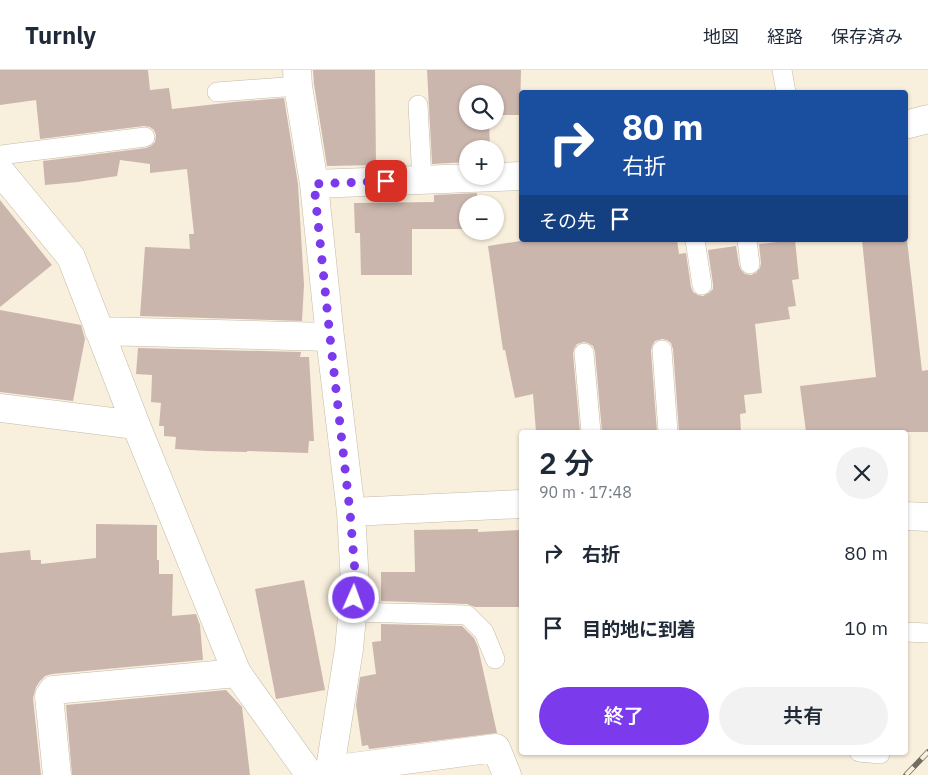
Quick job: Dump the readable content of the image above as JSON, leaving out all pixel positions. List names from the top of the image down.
{
  "page": {
    "header": "Turnly",
    "nav": ["地図", "経路", "保存済み"],
    "map_buttons": ["+", "−"],
    "turn": ["80 m", "右折"],
    "then": "その先",
    "heading": ["2 分", "90 m · 17:48"],
    "list": [
      {
        "name": "右折",
        "value": "80 m"
      },
      {
        "name": "目的地に到着",
        "value": "10 m"
      }
    ],
    "buttons": ["終了", "共有"]
  }
}
